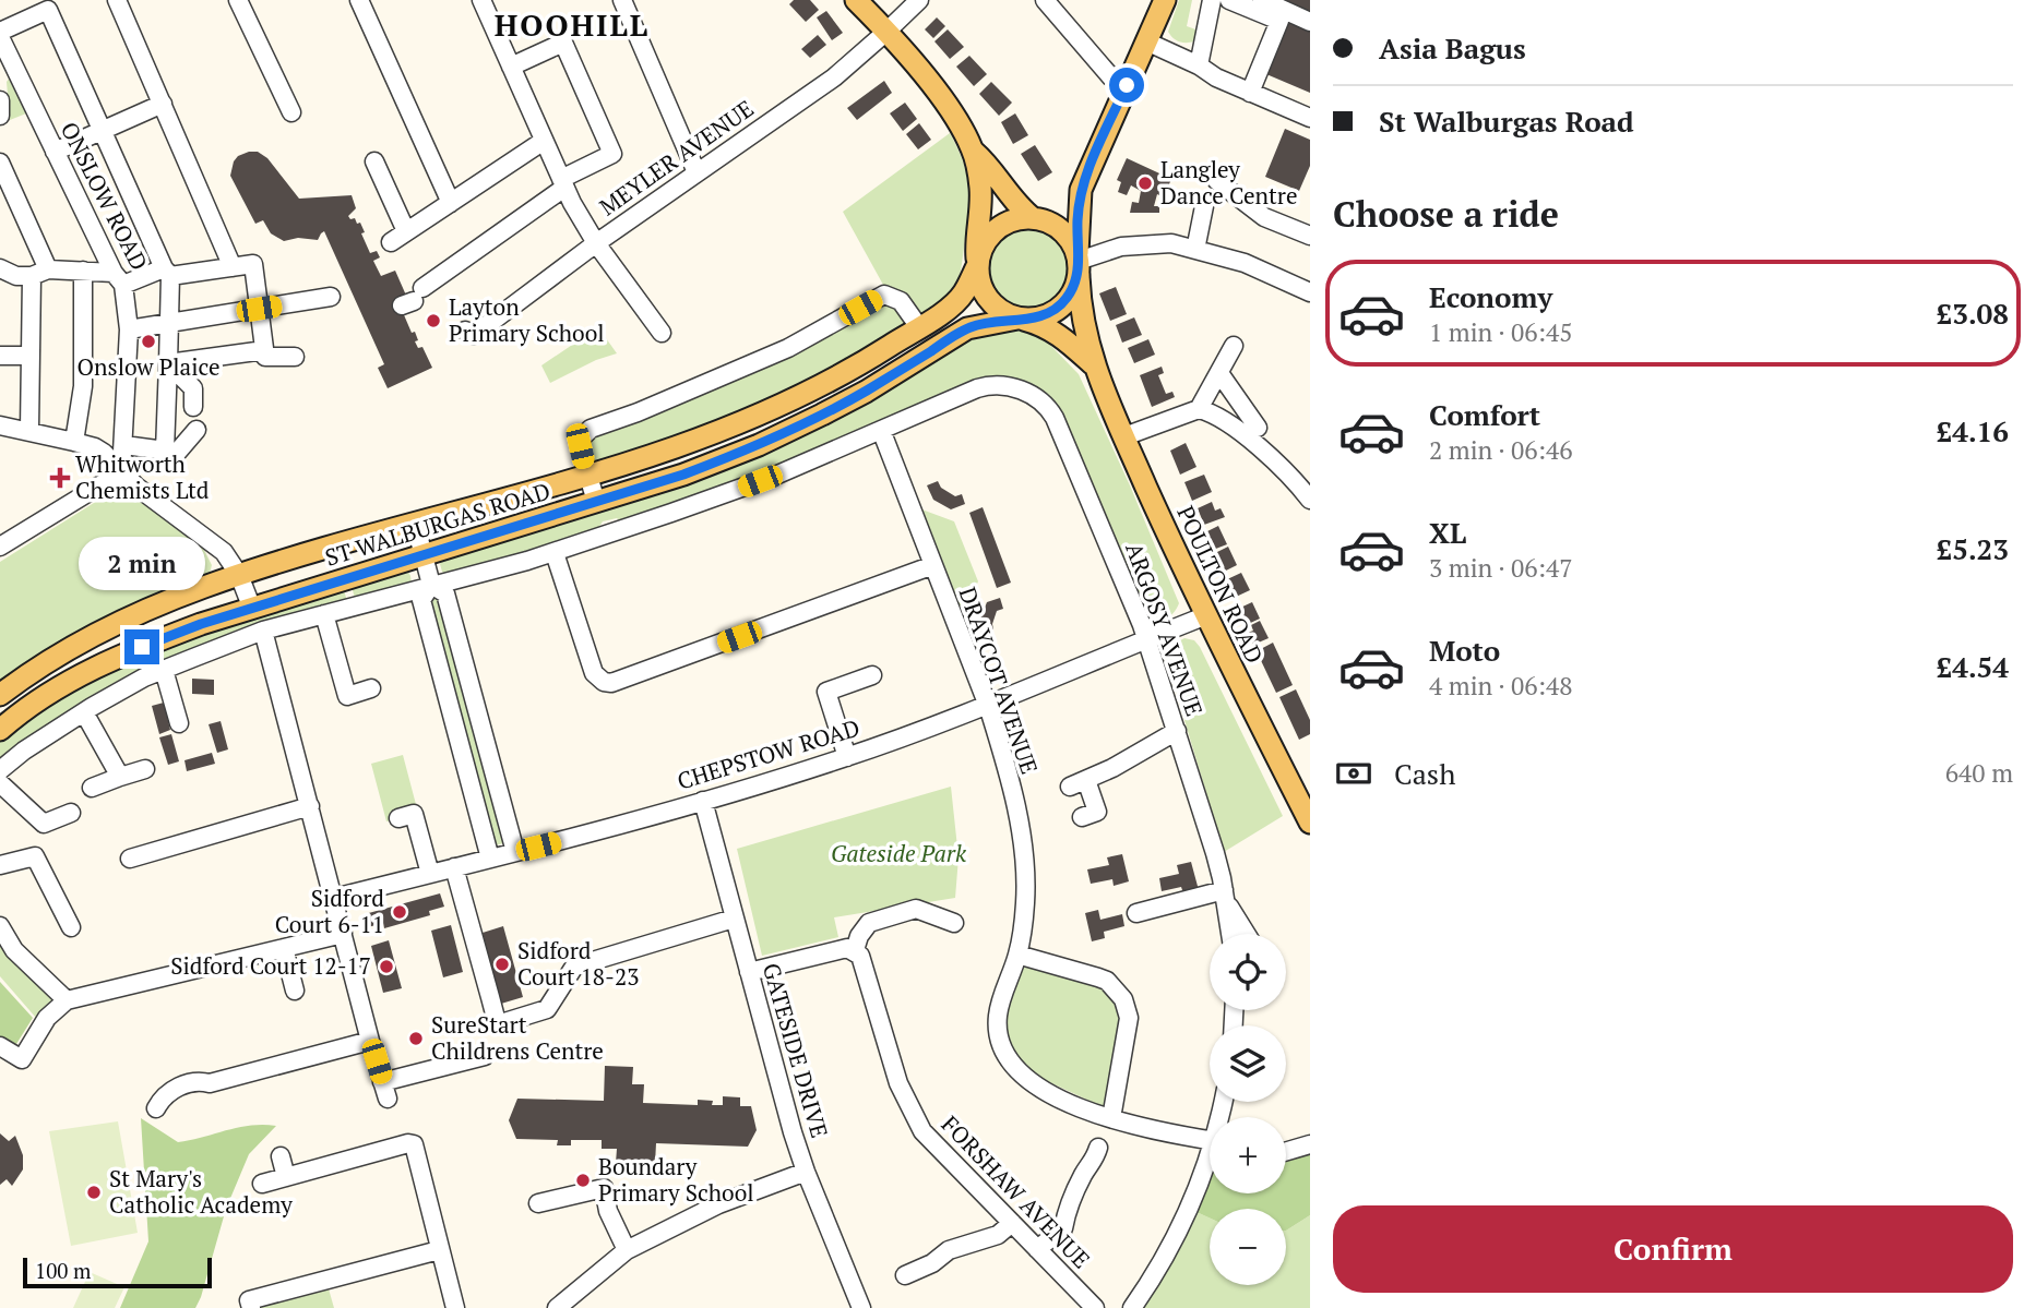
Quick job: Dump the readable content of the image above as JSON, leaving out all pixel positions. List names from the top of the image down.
{
  "streets": {
    "main road": ["ST WALBURGAS ROAD", "POULTON ROAD"],
    "street": [
      "MEYLER AVENUE",
      "ONSLOW ROAD",
      "ARGOSY AVENUE",
      "DRAYCOT AVENUE",
      "CHEPSTOW ROAD",
      "GATESIDE DRIVE",
      "FORSHAW AVENUE"
    ]
  },
  "crossings": [
    ["ST WALBURGAS ROAD", "POULTON ROAD"],
    ["POULTON ROAD", "CHEPSTOW ROAD"],
    ["ARGOSY AVENUE", "DRAYCOT AVENUE"],
    ["ARGOSY AVENUE", "CHEPSTOW ROAD"],
    ["DRAYCOT AVENUE", "CHEPSTOW ROAD"],
    ["CHEPSTOW ROAD", "GATESIDE DRIVE"]
  ],
  "districts": ["HOOHILL"],
  "parks": ["Gateside Park"],
  "places": {
    "other": [
      "Langley Dance Centre",
      "Layton Primary School",
      "Onslow Plaice",
      "Sidford Court 6-11",
      "Sidford Court 18-23",
      "Sidford Court 12-17",
      "SureStart Childrens Centre",
      "Boundary Primary School",
      "St Mary's Catholic Academy"
    ],
    "health": ["Whitworth Chemists Ltd"]
  },
  "scale_bar": "100 m",
  "page": {
    "banner": ["Asia Bagus", "St Walburgas Road"],
    "heading": "Choose a ride",
    "list": [
      {
        "name": "Economy",
        "note": "1 min · 06:45",
        "value": "£3.08"
      },
      {
        "name": "Comfort",
        "note": "2 min · 06:46",
        "value": "£4.16"
      },
      {
        "name": "XL",
        "note": "3 min · 06:47",
        "value": "£5.23"
      },
      {
        "name": "Moto",
        "note": "4 min · 06:48",
        "value": "£4.54"
      }
    ],
    "bubble": "2 min",
    "pay": ["Cash", "640 m"],
    "map_buttons": ["+", "−"],
    "buttons": "Confirm",
    "scale": "100 m"
  }
}
